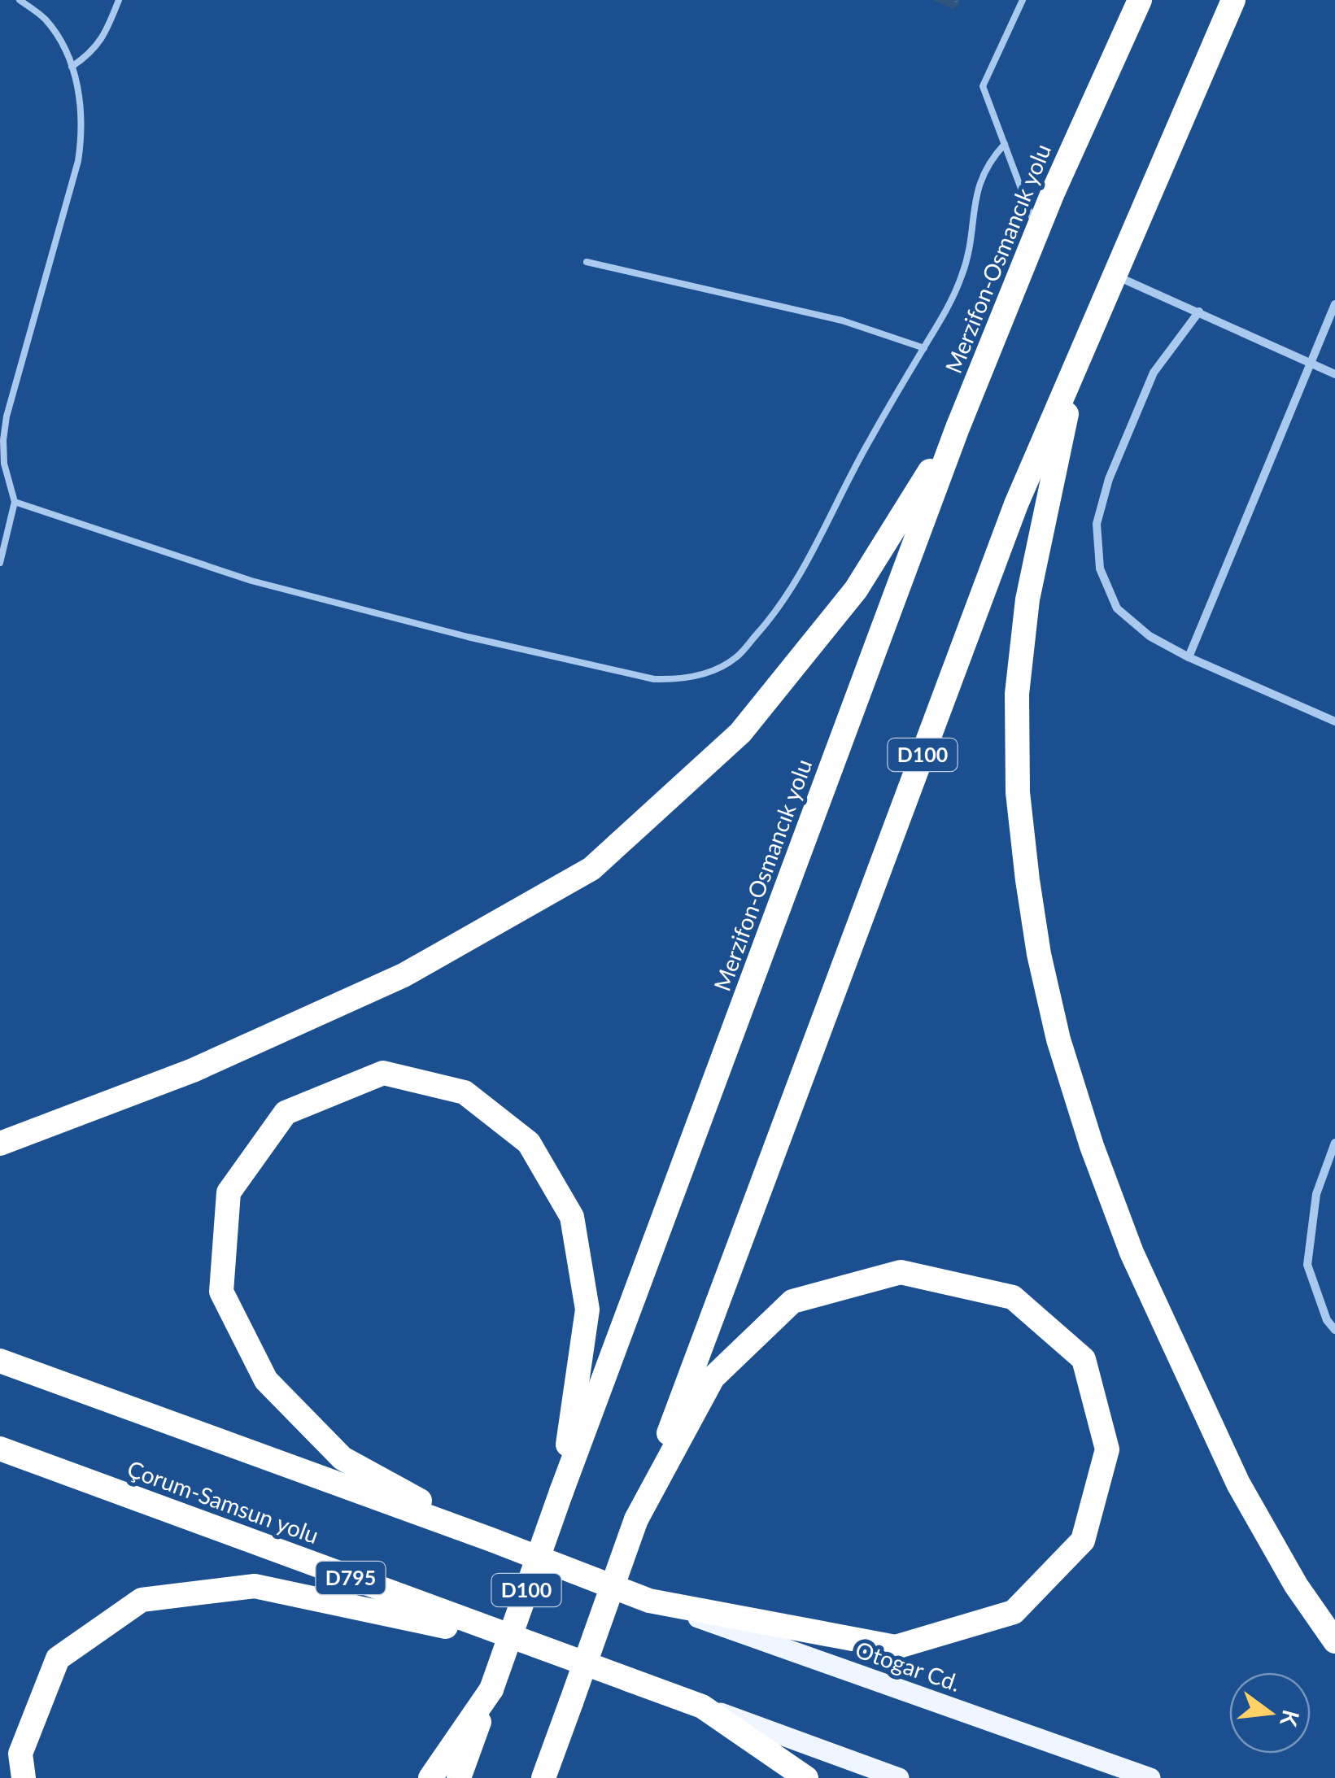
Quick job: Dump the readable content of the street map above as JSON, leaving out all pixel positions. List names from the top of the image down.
{
  "streets": {
    "highway": [
      "Merzifon-Osmancık yolu",
      "D100",
      "Çorum-Samsun yolu",
      "D795"
    ],
    "main road": ["Otogar Cd."]
  },
  "north": "right"
}
